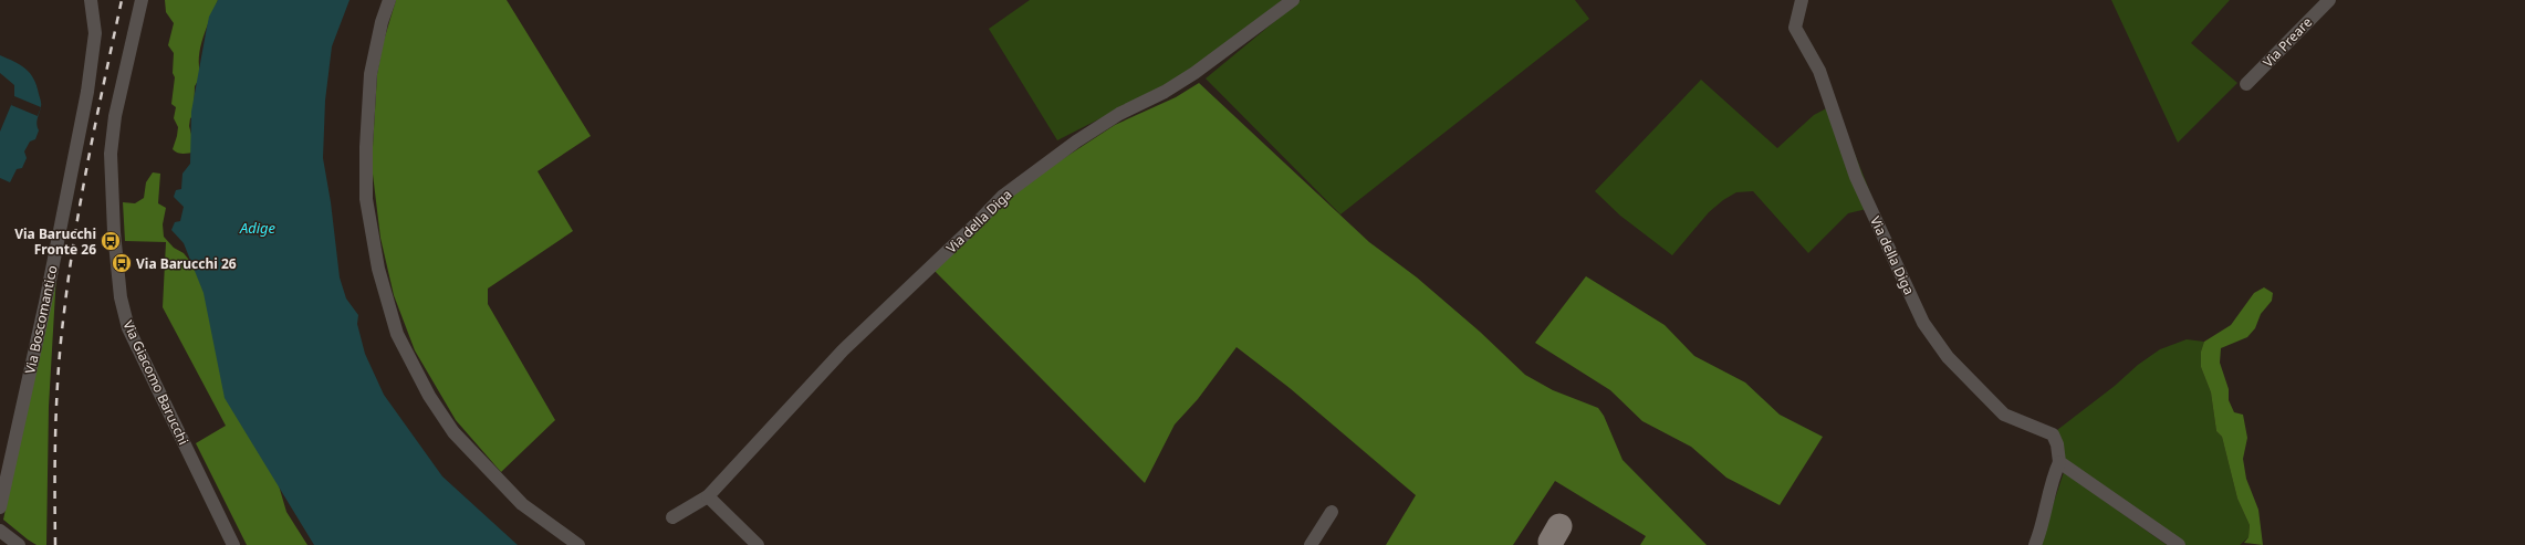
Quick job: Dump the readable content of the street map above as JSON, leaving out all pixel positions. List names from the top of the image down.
{
  "streets": {
    "street": [
      "Via Preare",
      "Via della Diga",
      "Via Boscomantico",
      "Via Giacomo Barucchi"
    ]
  },
  "water": ["Adige"],
  "places": {
    "bus stop": ["Via Barucchi Fronte 26", "Via Barucchi 26"]
  }
}
